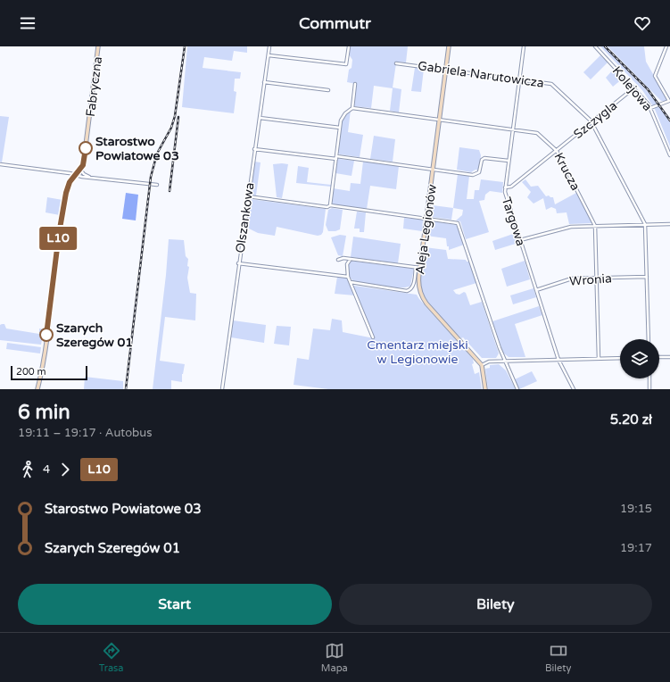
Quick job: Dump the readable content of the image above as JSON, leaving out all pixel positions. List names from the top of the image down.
{
  "streets": {
    "street": [
      "Gabriela Narutowicza",
      "Fabryczna",
      "Kolejowa",
      "Szczygla",
      "Krucza",
      "Olszankowa",
      "Targowa",
      "Aleja Legionów",
      "Wronia"
    ]
  },
  "crossings": [
    ["Gabriela Narutowicza", "Szczygla"],
    ["Gabriela Narutowicza", "Targowa"],
    ["Gabriela Narutowicza", "Aleja Legionów"],
    ["Gabriela Narutowicza", "Wronia"],
    ["Kolejowa", "Szczygla"],
    ["Szczygla", "Krucza"],
    ["Szczygla", "Targowa"],
    ["Krucza", "Targowa"],
    ["Krucza", "Aleja Legionów"],
    ["Krucza", "Wronia"],
    ["Targowa", "Wronia"]
  ],
  "parks": ["Cmentarz miejski w Legionowie"],
  "places": ["Starostwo Powiatowe 03", "Szarych Szeregów 01"],
  "lines": ["bus line L10"],
  "scale_bar": "200 m",
  "page": {
    "header": "Commutr",
    "on_map": "L10",
    "scale": "200 m",
    "heading": ["6 min", "19:11 – 19:17 · Autobus", "5.20 zł"],
    "legs": ["4", "L10"],
    "list": [
      {
        "name": "Starostwo Powiatowe 03",
        "value": "19:15"
      },
      {
        "name": "Szarych Szeregów 01",
        "value": "19:17"
      }
    ],
    "buttons": ["Start", "Bilety"],
    "tabs": ["Trasa", "Mapa", "Bilety"]
  }
}
